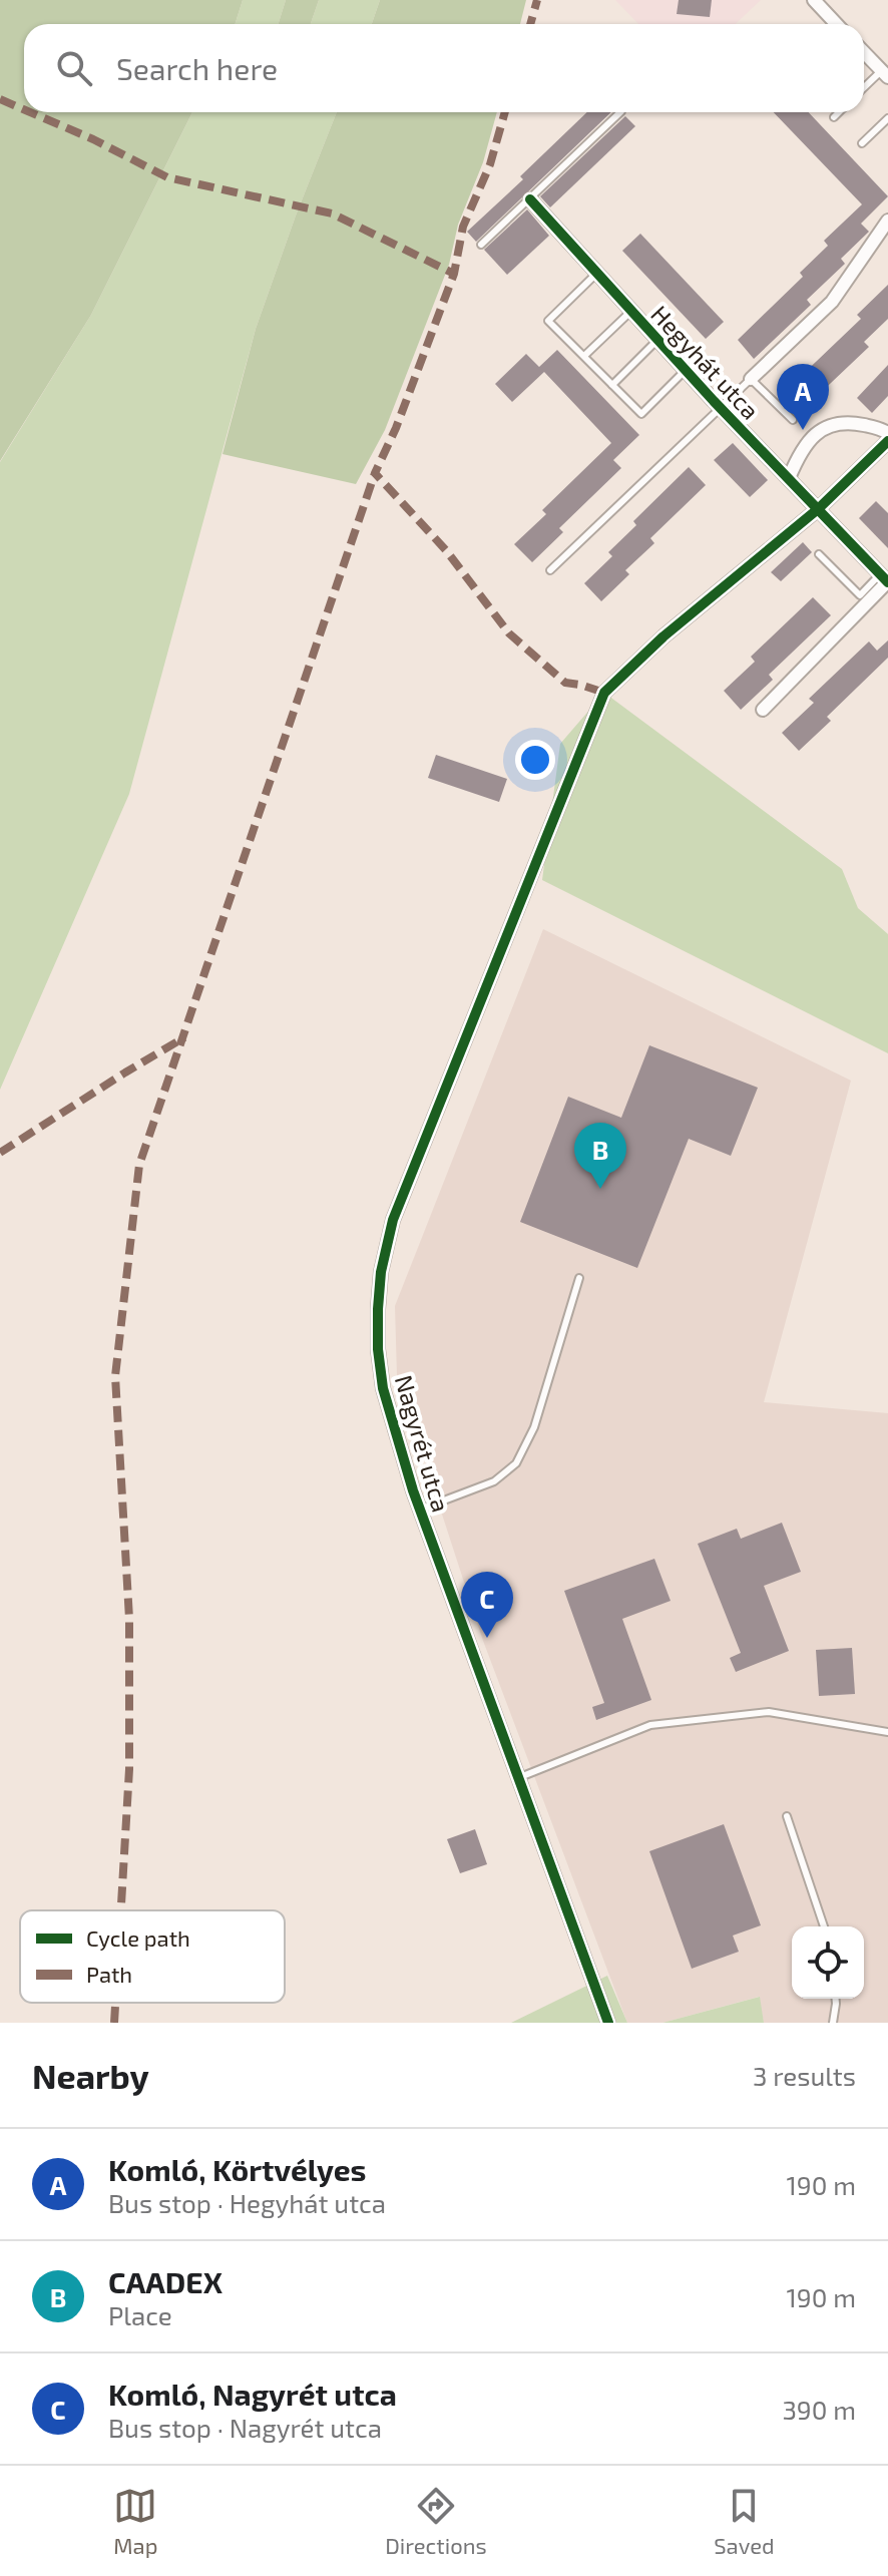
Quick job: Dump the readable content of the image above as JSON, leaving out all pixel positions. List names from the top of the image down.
{
  "streets": {
    "street": ["Hegyhát utca", "Nagyrét utca"]
  },
  "crossings": [
    ["Hegyhát utca", "Nagyrét utca"]
  ],
  "legend": ["Cycle path", "Path"],
  "page": {
    "search": "Search here",
    "pins": ["A", "B", "C"],
    "heading": ["Nearby", "3 results"],
    "list": [
      {
        "mark": "A",
        "name": "Komló, Körtvélyes",
        "note": "Bus stop · Hegyhát utca",
        "value": "190 m"
      },
      {
        "mark": "B",
        "name": "CAADEX",
        "note": "Place",
        "value": "190 m"
      },
      {
        "mark": "C",
        "name": "Komló, Nagyrét utca",
        "note": "Bus stop · Nagyrét utca",
        "value": "390 m"
      }
    ],
    "nav": ["Map", "Directions", "Saved"]
  }
}
